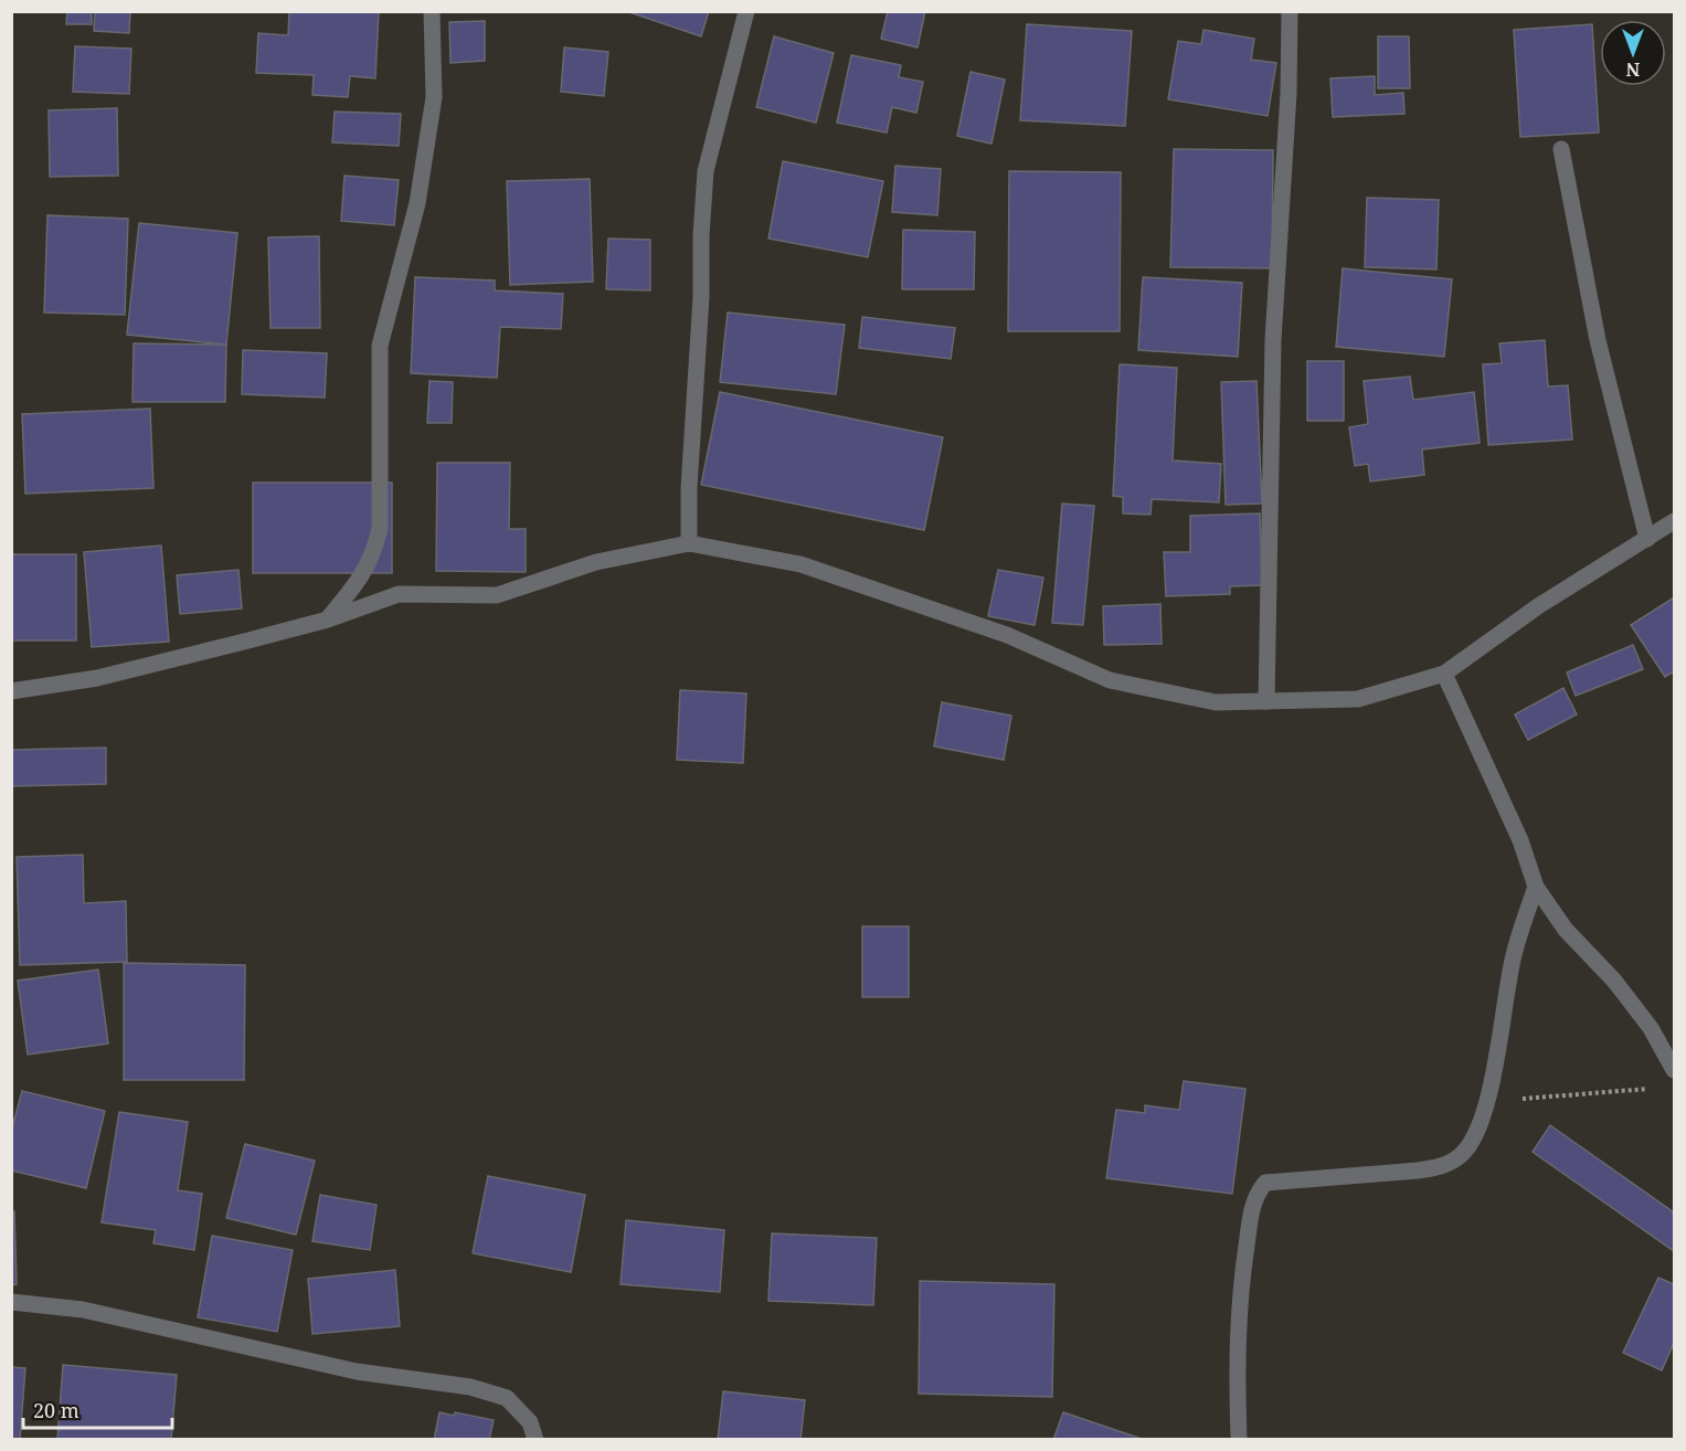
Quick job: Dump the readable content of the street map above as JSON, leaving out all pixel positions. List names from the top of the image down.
{
  "scale_bar": "20 m",
  "north": "bottom"
}
